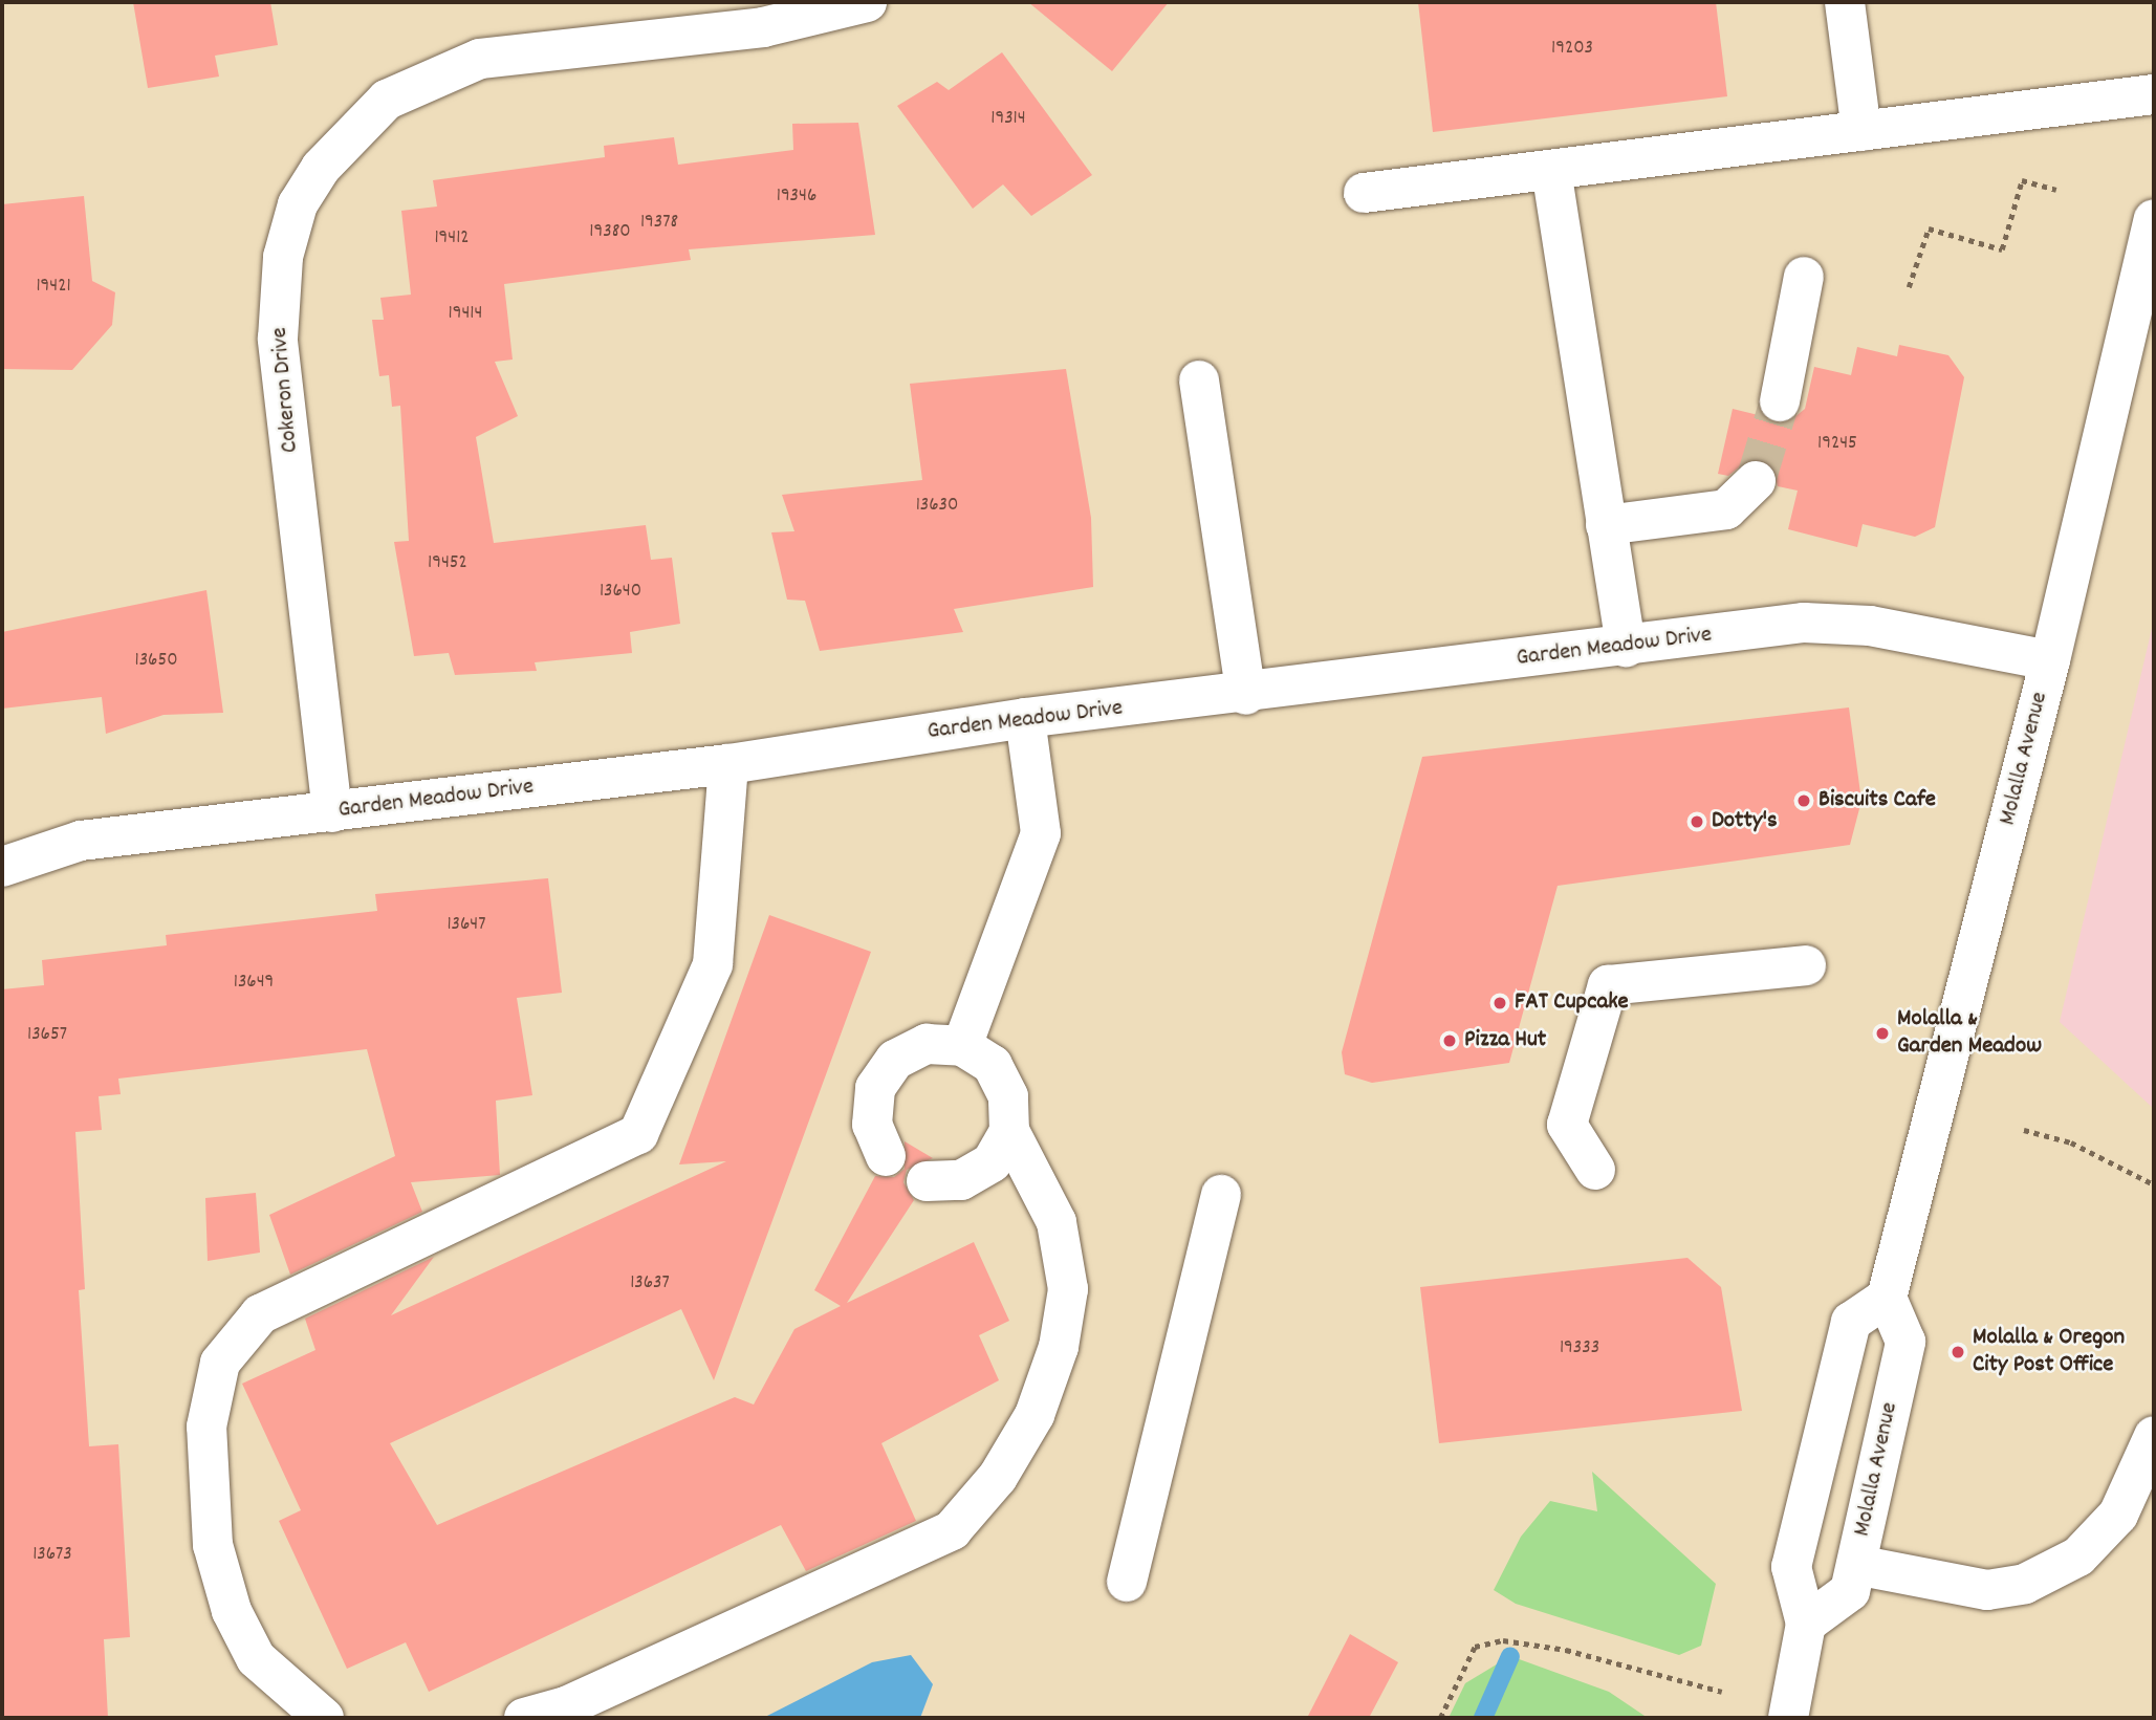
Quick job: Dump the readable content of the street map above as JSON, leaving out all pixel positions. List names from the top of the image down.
{
  "streets": {
    "street": ["Cokeron Drive", "Garden Meadow Drive", "Molalla Avenue"]
  },
  "crossings": [
    ["Cokeron Drive", "Garden Meadow Drive"],
    ["Garden Meadow Drive", "Molalla Avenue"]
  ],
  "places": [
    "Biscuits Cafe",
    "Dotty's",
    "FAT Cupcake",
    "Molalla & Garden Meadow",
    "Pizza Hut",
    "Molalla & Oregon City Post Office"
  ],
  "house_numbers": [
    "19203",
    "19314",
    "19346",
    "19378",
    "19380",
    "19412",
    "19421",
    "19414",
    "19245",
    "13630",
    "19452",
    "13640",
    "13650",
    "13647",
    "13649",
    "13657",
    "13637",
    "19333",
    "13673"
  ]
}
